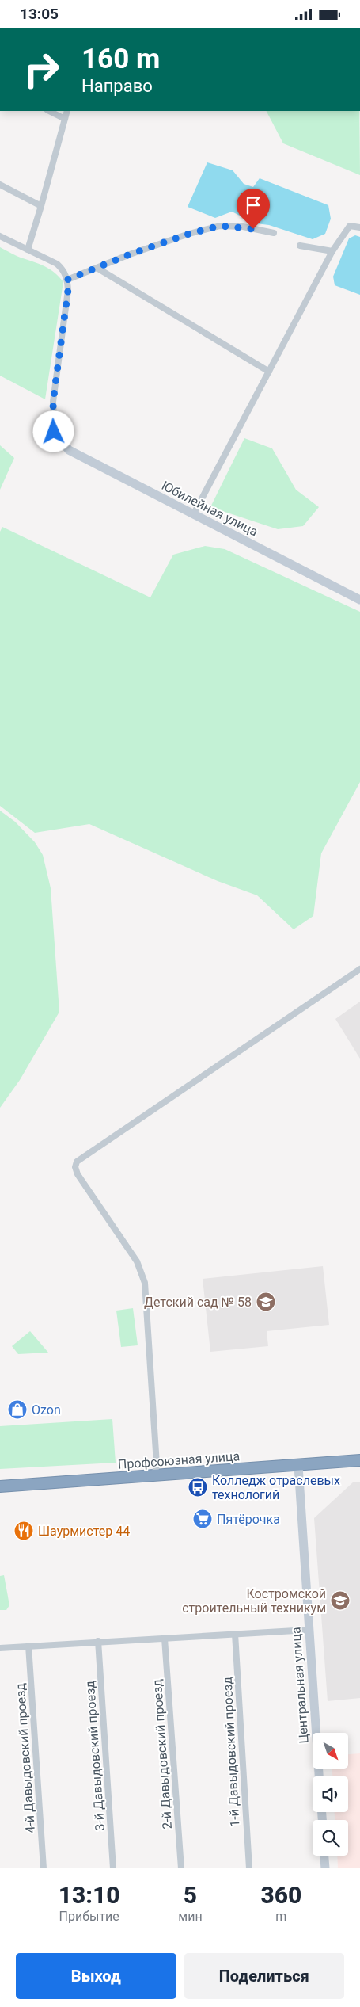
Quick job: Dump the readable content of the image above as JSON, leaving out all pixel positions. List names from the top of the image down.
{
  "streets": {
    "highway": ["Профсоюзная улица"],
    "street": [
      "Юбилейная улица",
      "Центральная улица",
      "1-й Давыдовский проезд",
      "2-й Давыдовский проезд",
      "3-й Давыдовский проезд",
      "4-й Давыдовский проезд"
    ]
  },
  "crossings": [
    ["Профсоюзная улица", "Центральная улица"]
  ],
  "places": {
    "school or university": ["Детский сад № 58", "Костромской строительный техникум"],
    "shop": ["Ozon"],
    "bus stop": ["Колледж отраслевых технологий"],
    "supermarket": ["Пятёрочка"],
    "restaurant": ["Шаурмистер 44"]
  },
  "north": "bottom right",
  "page": {
    "status": "13:05",
    "turn": ["160 m", "Направо"],
    "eta": [
      "13:10",
      "Прибытие",
      "5",
      "мин",
      "360",
      "m"
    ],
    "buttons": ["Выход", "Поделиться"]
  }
}
